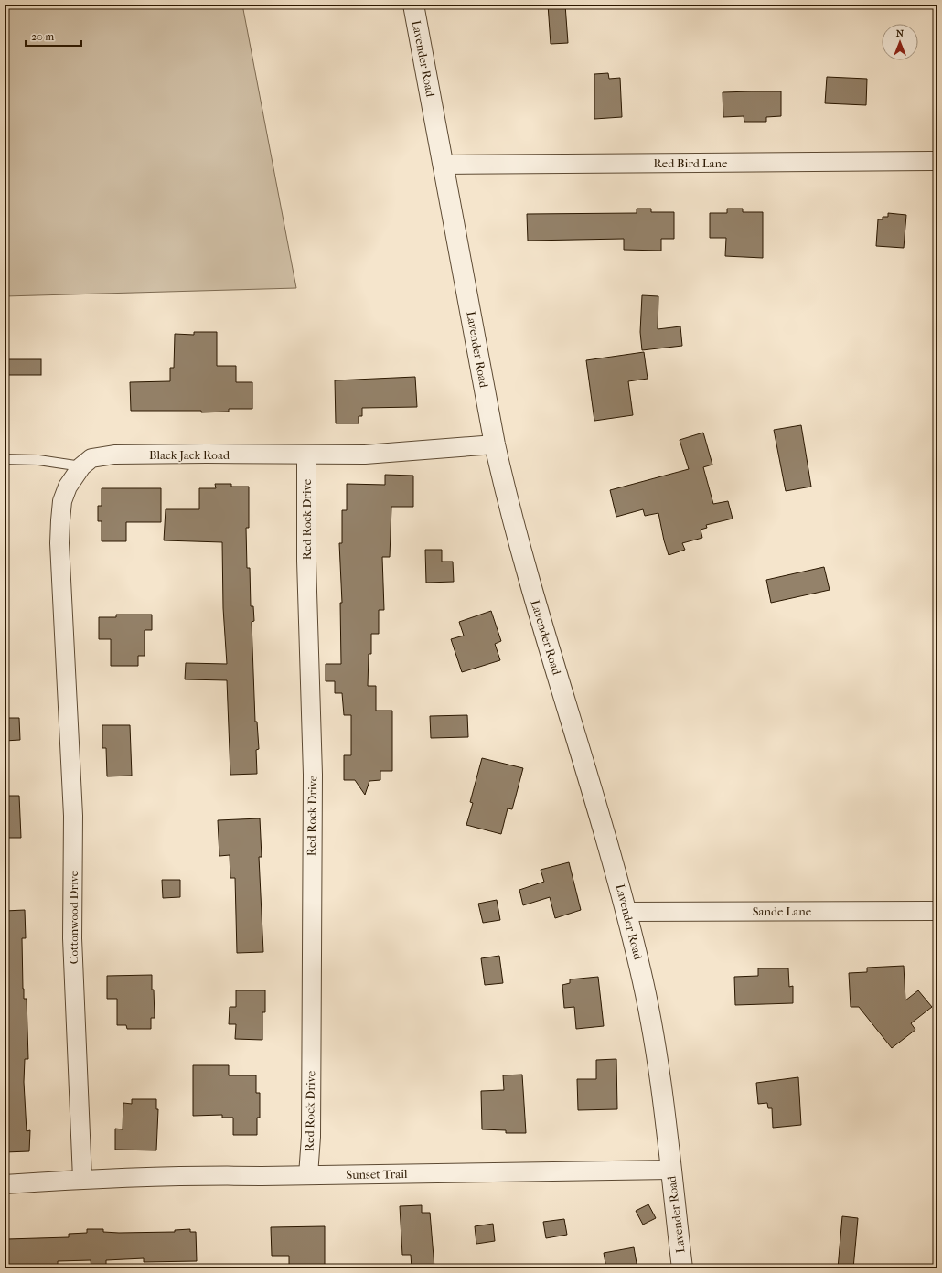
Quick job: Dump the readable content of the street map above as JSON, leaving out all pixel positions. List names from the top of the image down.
{
  "streets": {
    "street": [
      "Lavender Road",
      "Red Bird Lane",
      "Black Jack Road",
      "Red Rock Drive",
      "Sande Lane",
      "Cottonwood Drive",
      "Sunset Trail"
    ]
  },
  "crossings": [
    ["Lavender Road", "Red Bird Lane"],
    ["Lavender Road", "Black Jack Road"],
    ["Lavender Road", "Sande Lane"],
    ["Lavender Road", "Sunset Trail"],
    ["Black Jack Road", "Red Rock Drive"],
    ["Black Jack Road", "Cottonwood Drive"],
    ["Red Rock Drive", "Sunset Trail"],
    ["Cottonwood Drive", "Sunset Trail"]
  ],
  "scale_bar": "20 m",
  "north": "top"
}
